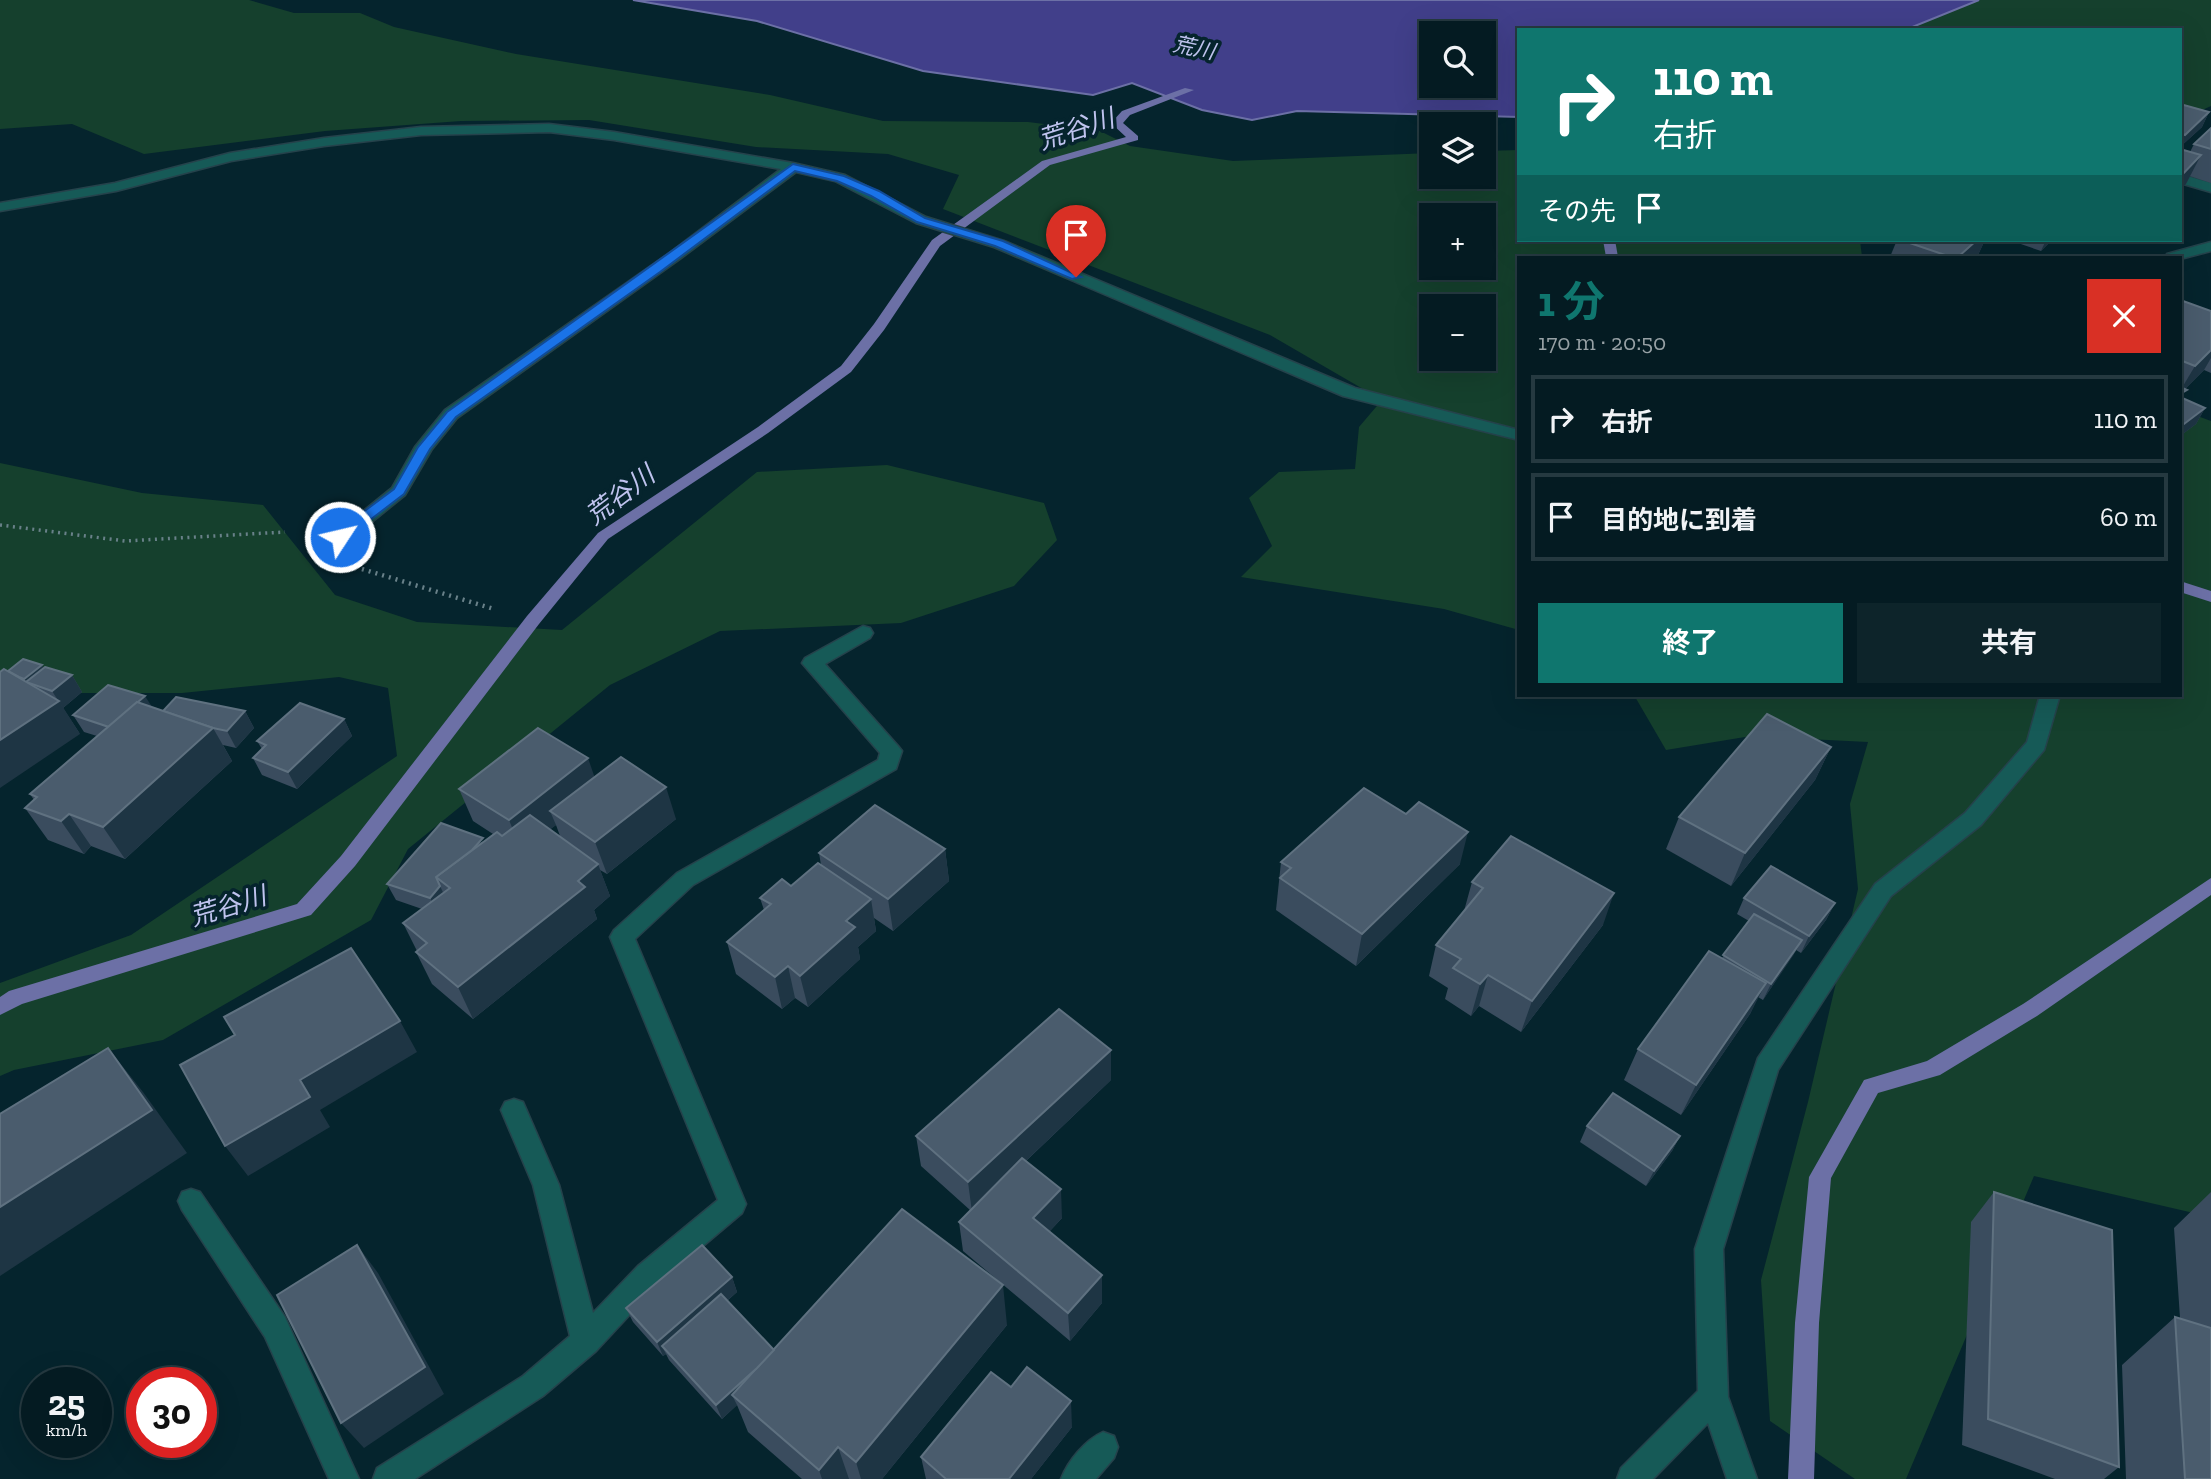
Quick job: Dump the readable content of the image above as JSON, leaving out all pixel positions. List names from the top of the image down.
{
  "water": ["荒川", "荒谷川"],
  "page": {
    "map_buttons": ["+", "−"],
    "turn": ["110 m", "右折"],
    "then": "その先",
    "heading": ["1 分", "170 m · 20:50"],
    "list": [
      {
        "name": "右折",
        "value": "110 m"
      },
      {
        "name": "目的地に到着",
        "value": "60 m"
      }
    ],
    "buttons": ["終了", "共有"],
    "speed": "25 km/h",
    "limit": "30"
  }
}
